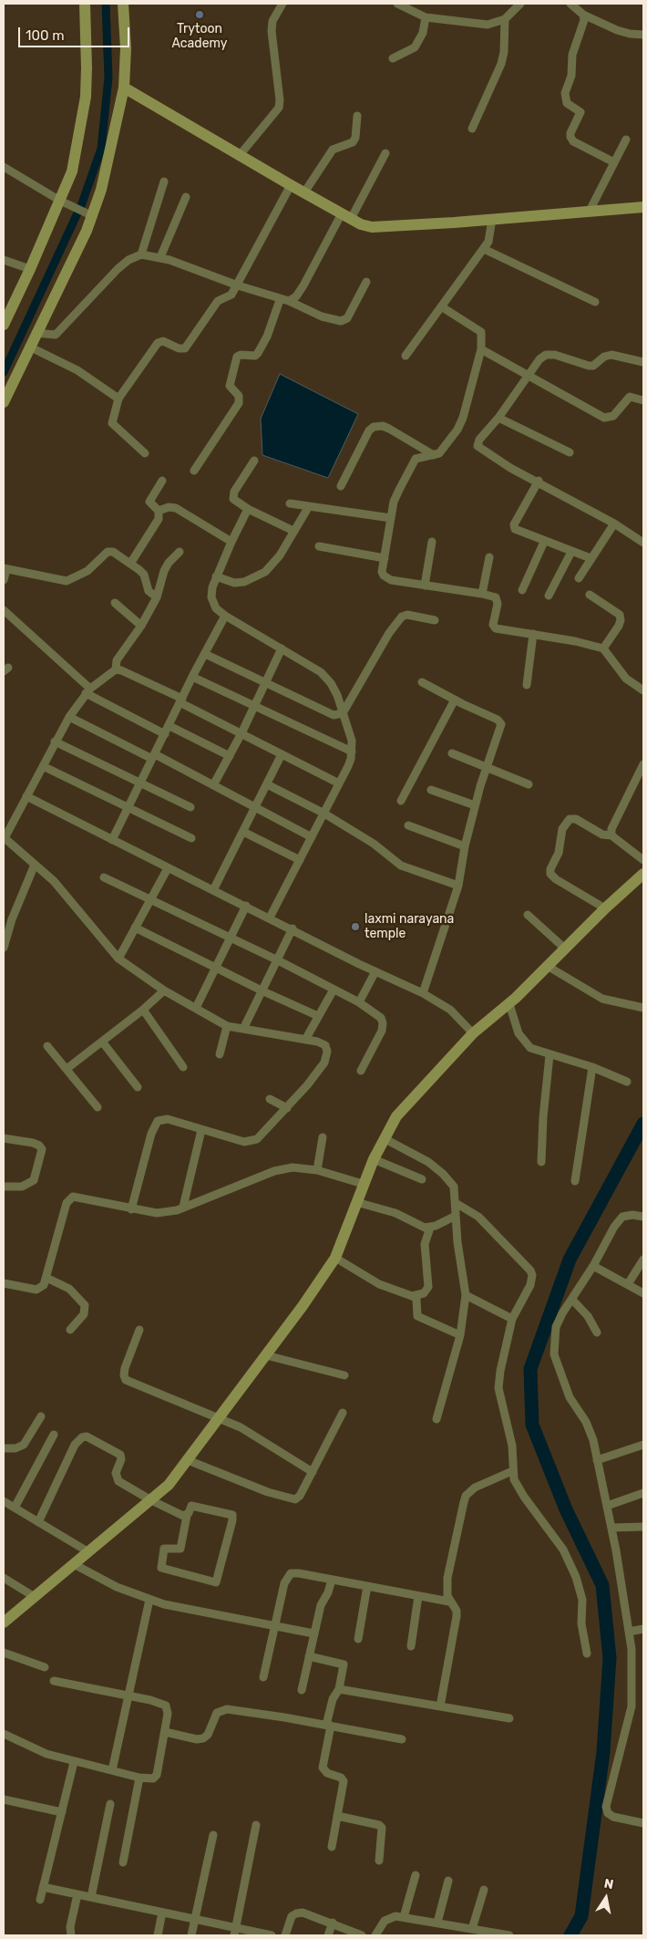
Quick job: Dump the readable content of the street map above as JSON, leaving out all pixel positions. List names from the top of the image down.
{
  "places": ["Trytoon Academy", "laxmi narayana temple"],
  "scale_bar": "100 m",
  "north": "top"
}
